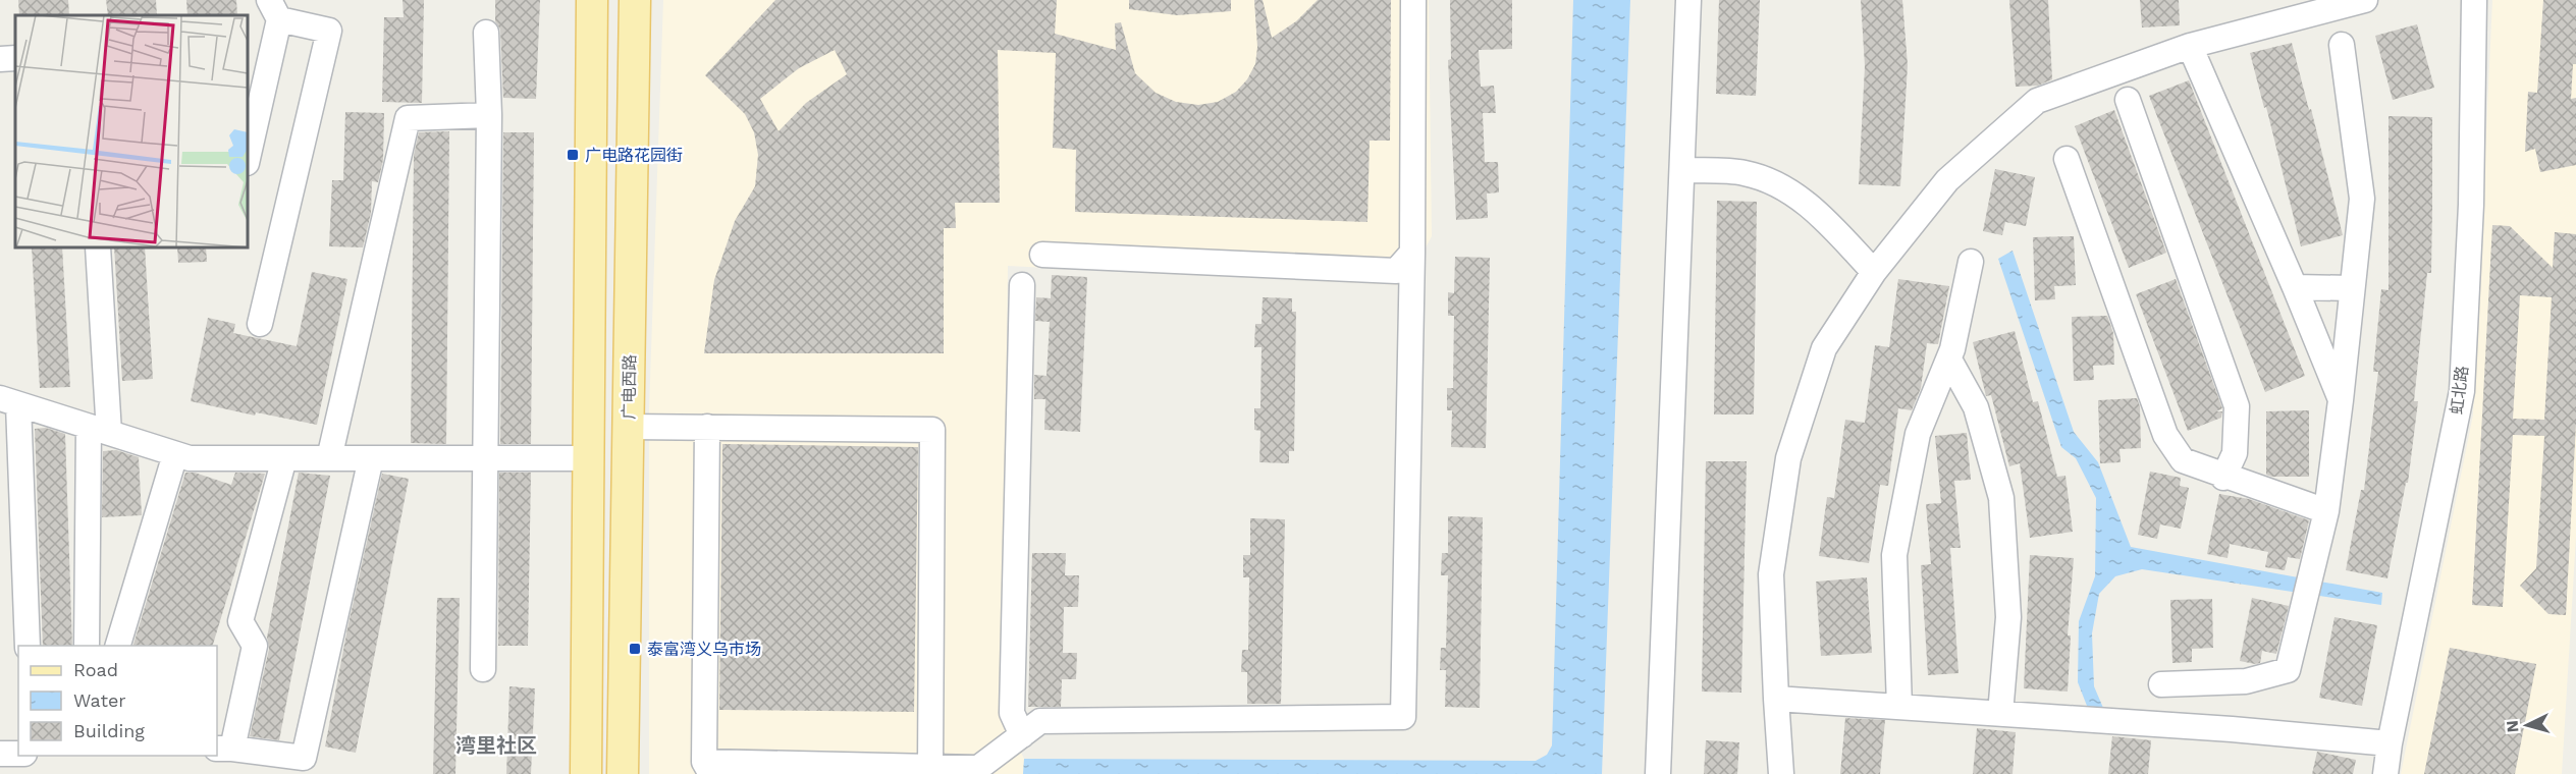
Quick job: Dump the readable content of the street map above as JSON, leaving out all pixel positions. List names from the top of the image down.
{
  "streets": {
    "main road": ["广电西路"],
    "street": ["虹北路"]
  },
  "districts": ["湾里社区"],
  "places": {
    "transit": ["广电路花园街", "泰富湾义乌市场"]
  },
  "legend": ["Road", "Water", "Building"],
  "north": "left"
}
